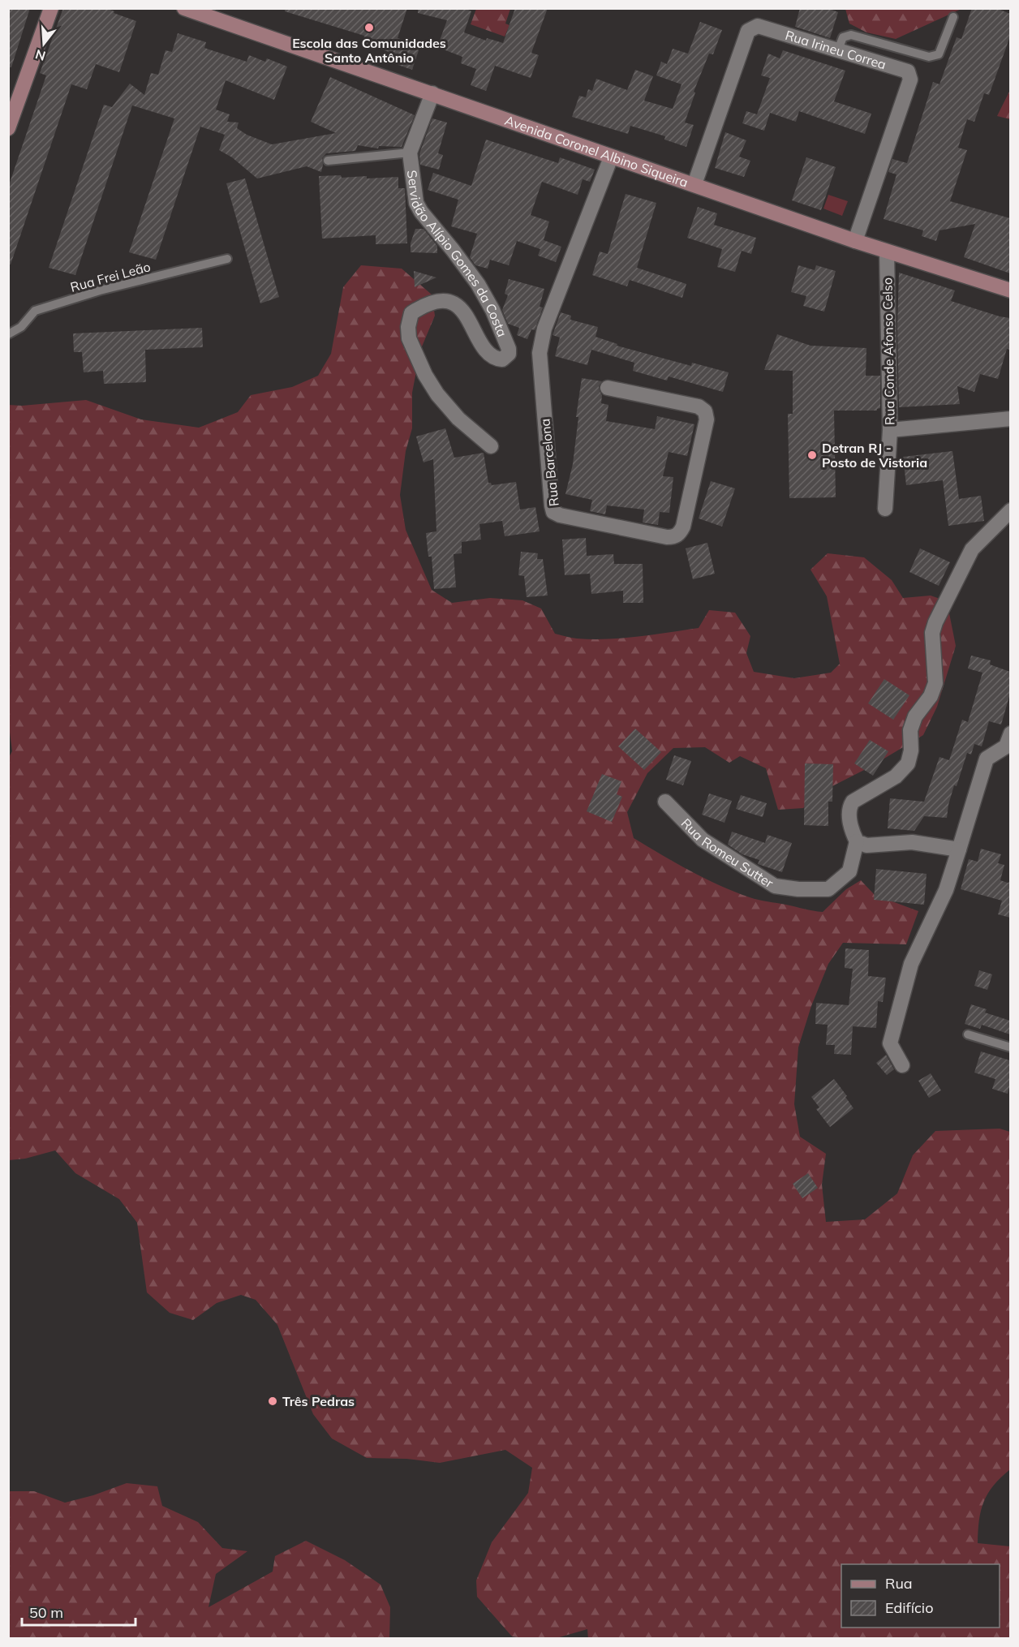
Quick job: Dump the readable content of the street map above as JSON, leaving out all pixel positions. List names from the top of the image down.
{
  "streets": {
    "main road": ["Avenida Coronel Albino Siqueira"],
    "street": [
      "Rua Irineu Correa",
      "Servidão Alípio Gomes da Costa",
      "Rua Conde Afonso Celso",
      "Rua Barcelona",
      "Rua Romeu Sutter"
    ],
    "lane": ["Rua Frei Leão"]
  },
  "crossings": [
    ["Rua Irineu Correa", "Avenida Coronel Albino Siqueira"],
    ["Avenida Coronel Albino Siqueira", "Servidão Alípio Gomes da Costa"],
    ["Avenida Coronel Albino Siqueira", "Rua Conde Afonso Celso"],
    ["Avenida Coronel Albino Siqueira", "Rua Barcelona"]
  ],
  "places": ["Escola das Comunidades Santo Antônio", "Detran RJ - Posto de Vistoria", "Três Pedras"],
  "legend": ["Rua", "Edifício"],
  "scale_bar": "50 m",
  "north": "bottom"
}
